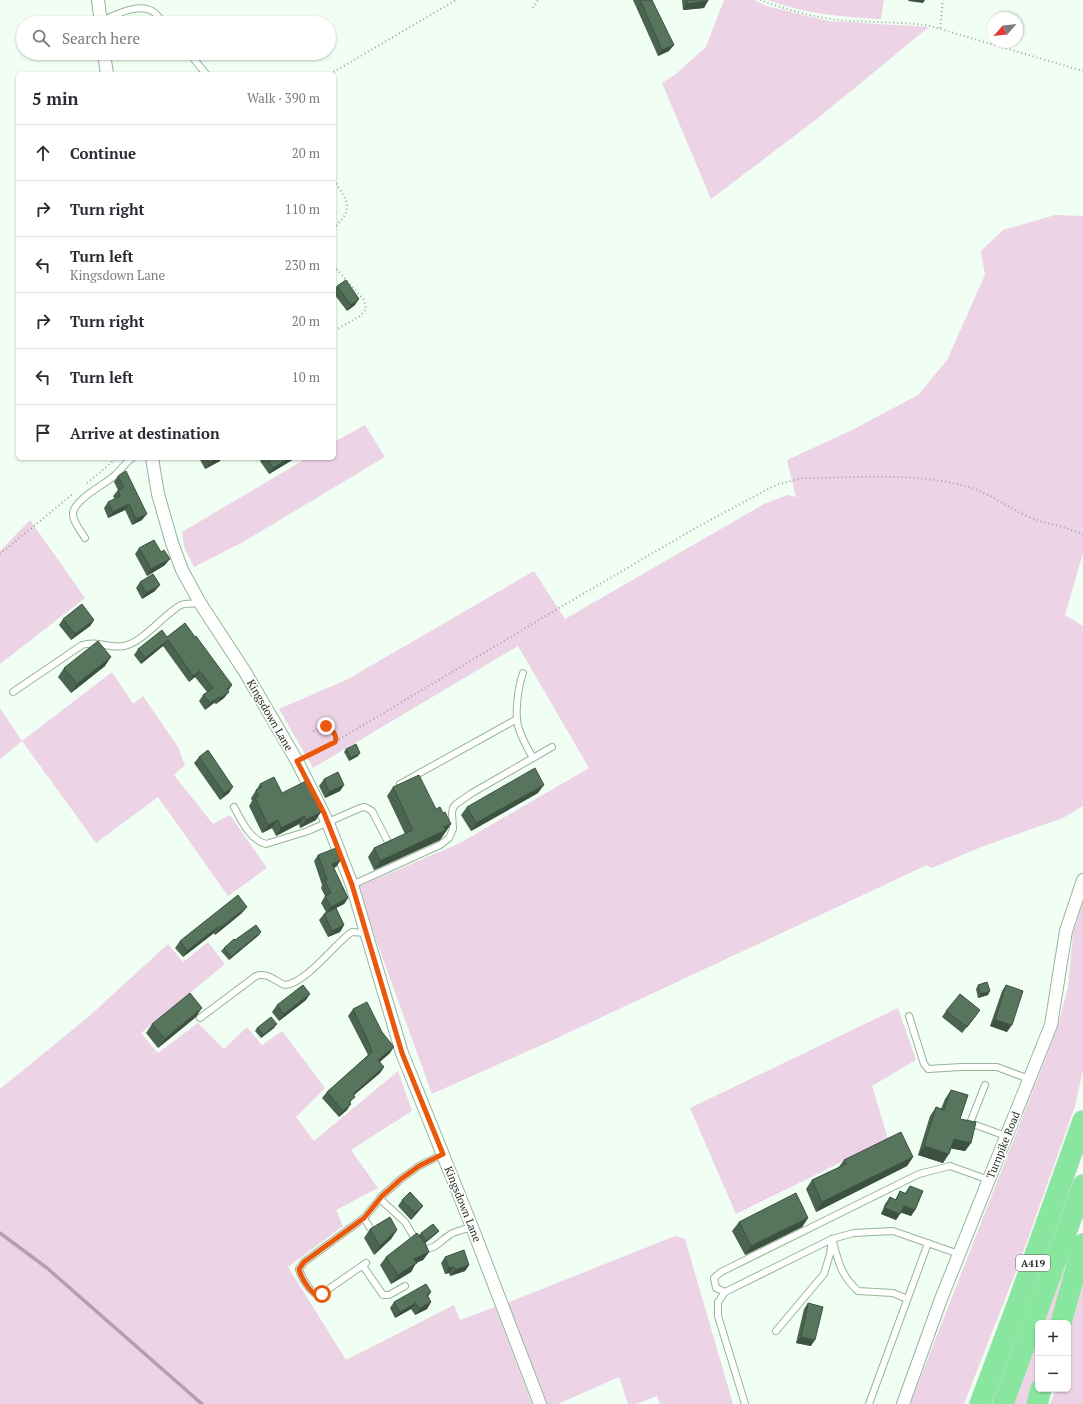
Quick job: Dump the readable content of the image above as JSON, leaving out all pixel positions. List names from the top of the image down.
{
  "streets": {
    "highway": ["A419"],
    "street": ["Kingsdown Lane", "Turnpike Road"]
  },
  "north": "bottom left",
  "page": {
    "search": "Search here",
    "heading": ["5 min", "Walk · 390 m"],
    "list": [
      ["Continue", "20 m"],
      ["Turn right", "110 m"],
      ["Turn left", "Kingsdown Lane", "230 m"],
      ["Turn right", "20 m"],
      ["Turn left", "10 m"],
      "Arrive at destination"
    ],
    "map_buttons": ["+", "−"]
  }
}
